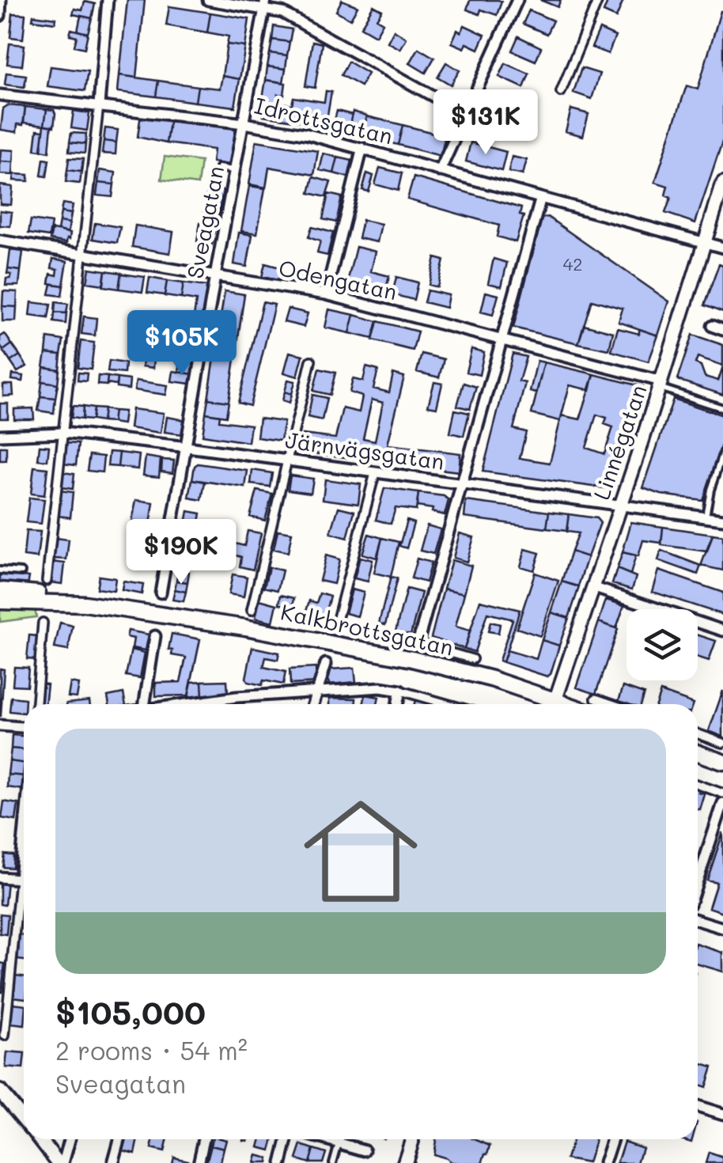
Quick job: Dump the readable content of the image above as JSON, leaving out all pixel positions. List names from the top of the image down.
{
  "streets": {
    "main road": ["Kalkbrottsgatan"],
    "street": [
      "Idrottsgatan",
      "Sveagatan",
      "Odengatan",
      "Linnégatan",
      "Järnvägsgatan"
    ]
  },
  "crossings": [
    ["Idrottsgatan", "Sveagatan"],
    ["Idrottsgatan", "Linnégatan"],
    ["Sveagatan", "Odengatan"],
    ["Sveagatan", "Järnvägsgatan"],
    ["Odengatan", "Linnégatan"],
    ["Linnégatan", "Järnvägsgatan"]
  ],
  "house_numbers": ["42"],
  "page": {
    "price": ["$131K", "$105K", "$190K"],
    "list": [
      {
        "name": "$105,000",
        "note": "2 rooms · 54 m² · Sveagatan"
      }
    ]
  }
}
